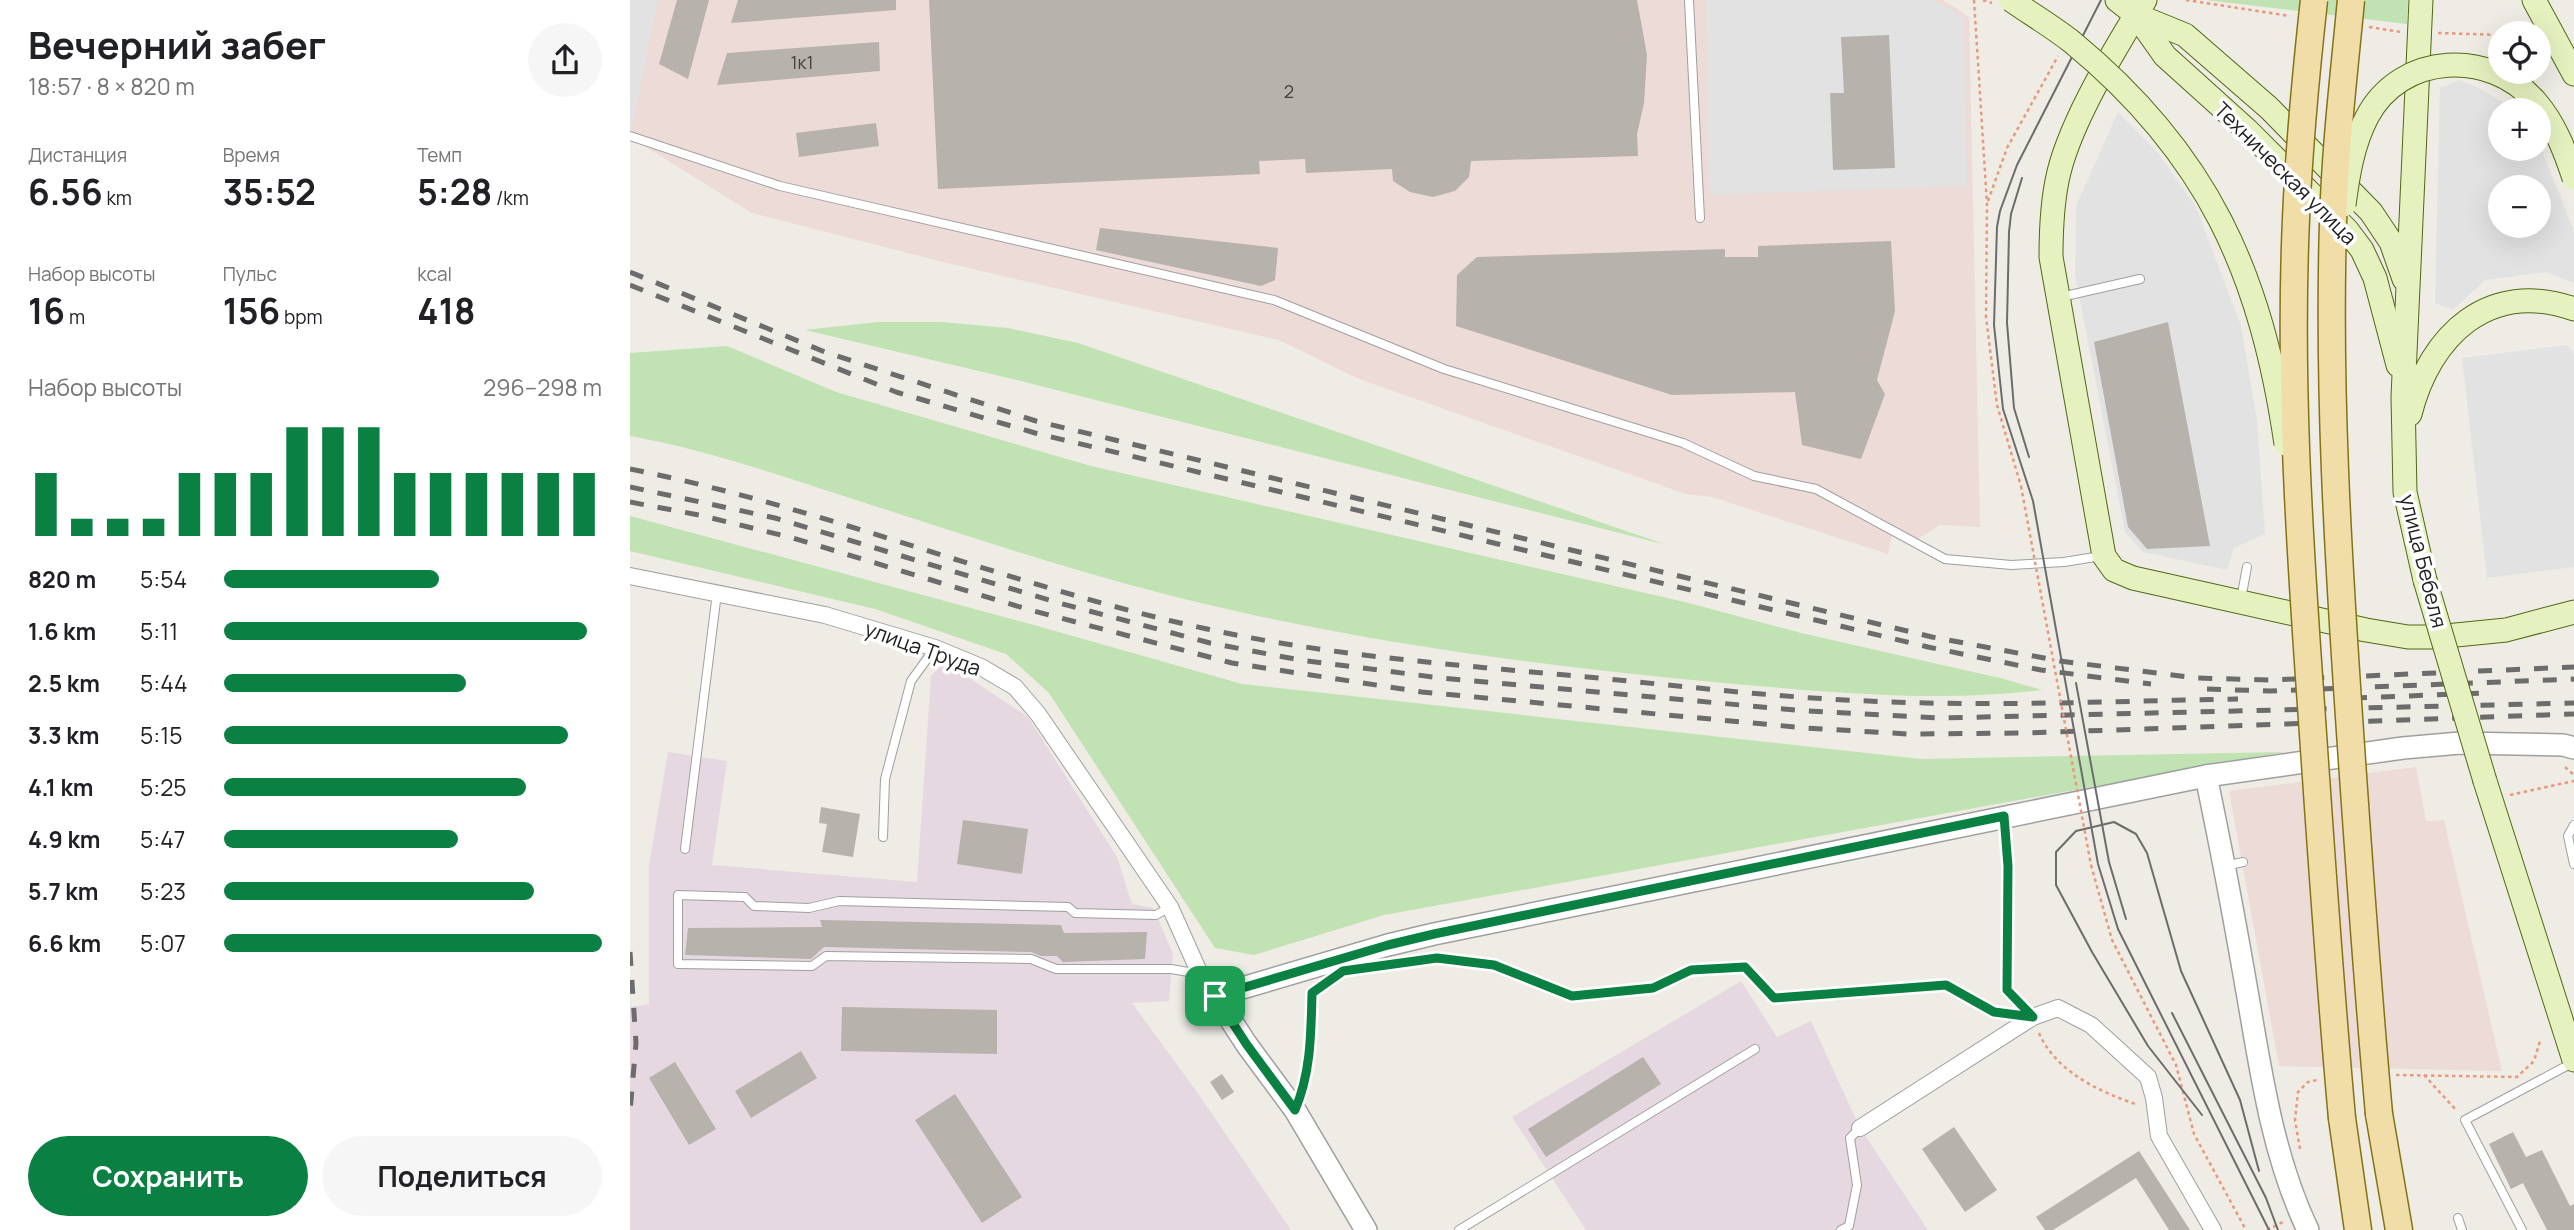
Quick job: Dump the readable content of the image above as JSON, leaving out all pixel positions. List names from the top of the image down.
{
  "streets": {
    "main road": ["Техническая улица", "улица Бебеля"],
    "street": ["улица Труда"]
  },
  "crossings": [
    ["Техническая улица", "улица Бебеля"]
  ],
  "house_numbers": ["1к1", "2"],
  "page": {
    "heading": ["Вечерний забег", "18:57 · 8 × 820 m"],
    "map_buttons": ["+", "−"],
    "stats": [
      ["Дистанция", "6.56 km"],
      ["Время", "35:52"],
      ["Темп", "5:28 /km"],
      ["Набор высоты", "16 m"],
      ["Пульс", "156 bpm"],
      ["kcal", "418"]
    ],
    "chart": ["Набор высоты", "296–298 m"],
    "list": [
      {
        "name": "820 m",
        "note": "5:54"
      },
      {
        "name": "1.6 km",
        "note": "5:11"
      },
      {
        "name": "2.5 km",
        "note": "5:44"
      },
      {
        "name": "3.3 km",
        "note": "5:15"
      },
      {
        "name": "4.1 km",
        "note": "5:25"
      },
      {
        "name": "4.9 km",
        "note": "5:47"
      },
      {
        "name": "5.7 km",
        "note": "5:23"
      },
      {
        "name": "6.6 km",
        "note": "5:07"
      }
    ],
    "buttons": ["Сохранить", "Поделиться"]
  }
}
